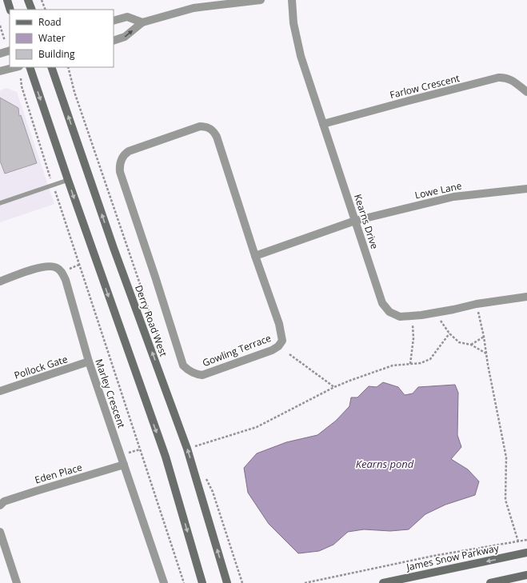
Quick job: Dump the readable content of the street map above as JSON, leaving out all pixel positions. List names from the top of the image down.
{
  "streets": {
    "main road": ["Derry Road West", "James Snow Parkway"],
    "street": [
      "Farlow Crescent",
      "Lowe Lane",
      "Kearns Drive",
      "Gowling Terrace",
      "Pollock Gate",
      "Marley Crescent",
      "Eden Place"
    ]
  },
  "crossings": [
    ["Farlow Crescent", "Kearns Drive"],
    ["Lowe Lane", "Kearns Drive"],
    ["Lowe Lane", "Gowling Terrace"],
    ["Pollock Gate", "Marley Crescent"],
    ["Marley Crescent", "Eden Place"]
  ],
  "one_way": ["James Snow Parkway"],
  "water": ["Kearns pond"],
  "legend": ["Road", "Water", "Building"]
}
